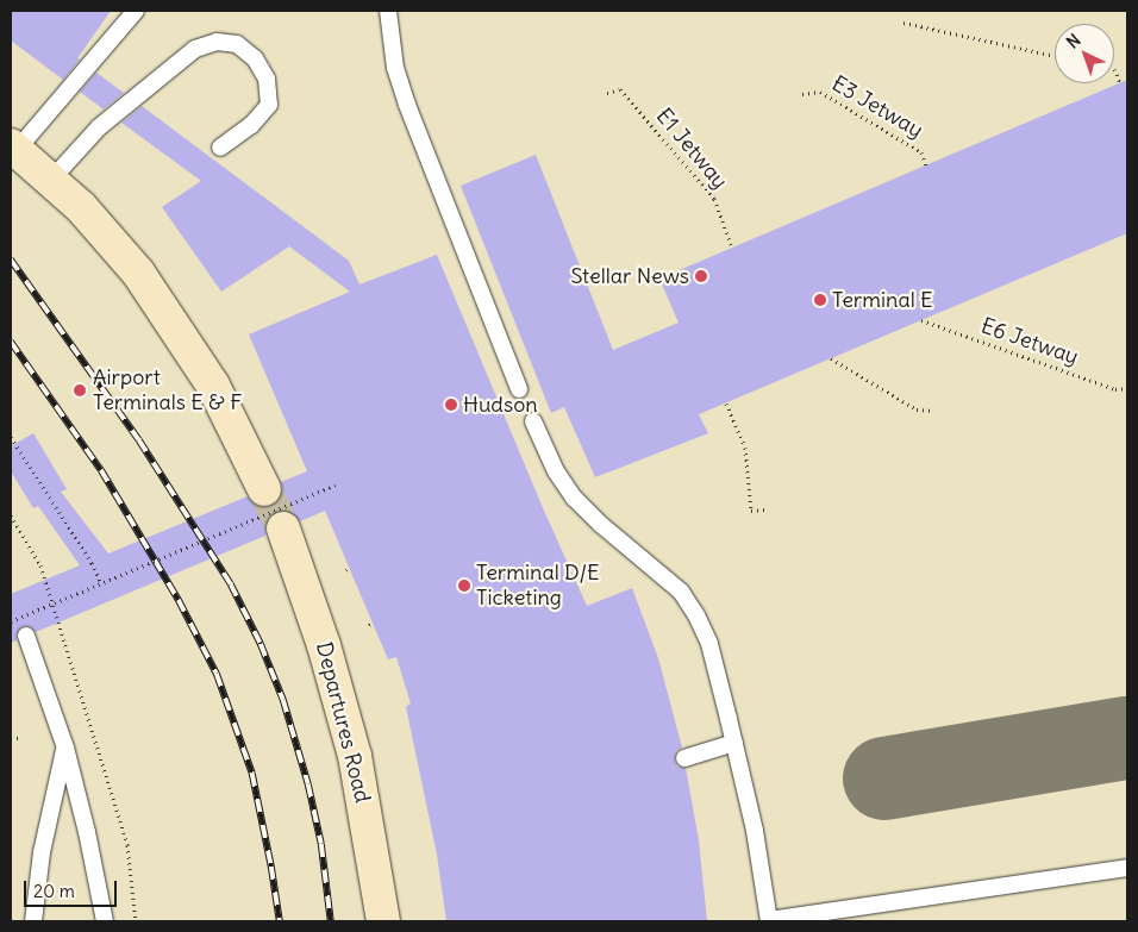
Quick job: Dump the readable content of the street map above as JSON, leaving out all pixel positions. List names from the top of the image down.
{
  "streets": {
    "street": ["Departures Road"],
    "path": ["E3 Jetway", "E1 Jetway", "E6 Jetway"]
  },
  "places": [
    "Stellar News",
    "Terminal E",
    "Airport Terminals E & F",
    "Hudson",
    "Terminal D/E Ticketing"
  ],
  "scale_bar": "20 m",
  "north": "top left"
}
